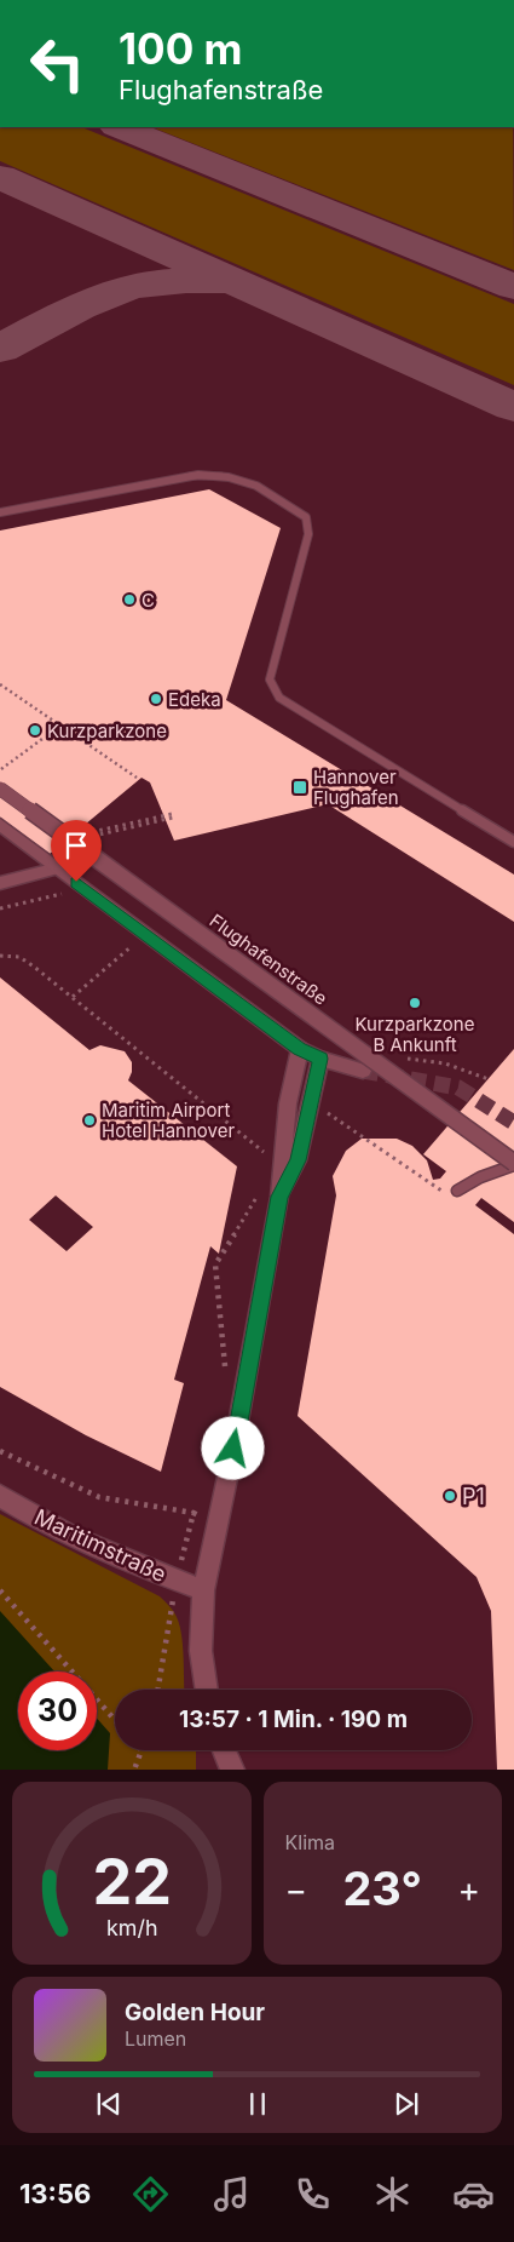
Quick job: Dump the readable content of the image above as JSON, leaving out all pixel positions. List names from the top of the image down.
{
  "streets": {
    "main road": ["Flughafenstraße", "Maritimstraße"]
  },
  "places": {
    "other": [
      "C",
      "Edeka",
      "Kurzparkzone",
      "Kurzparkzone B Ankunft",
      "Maritim Airport Hotel Hannover",
      "P1"
    ],
    "transit": ["Hannover Flughafen"]
  },
  "page": {
    "turn": ["100 m", "Flughafenstraße"],
    "limit": "30",
    "trip": "13:57 · 1 Min. · 190 m",
    "tile": "Klima",
    "heat": ["−", "23°", "+"],
    "song": ["Golden Hour", "Lumen"],
    "tabs": "13:56",
    "gauge": ["22", "km/h"]
  }
}
